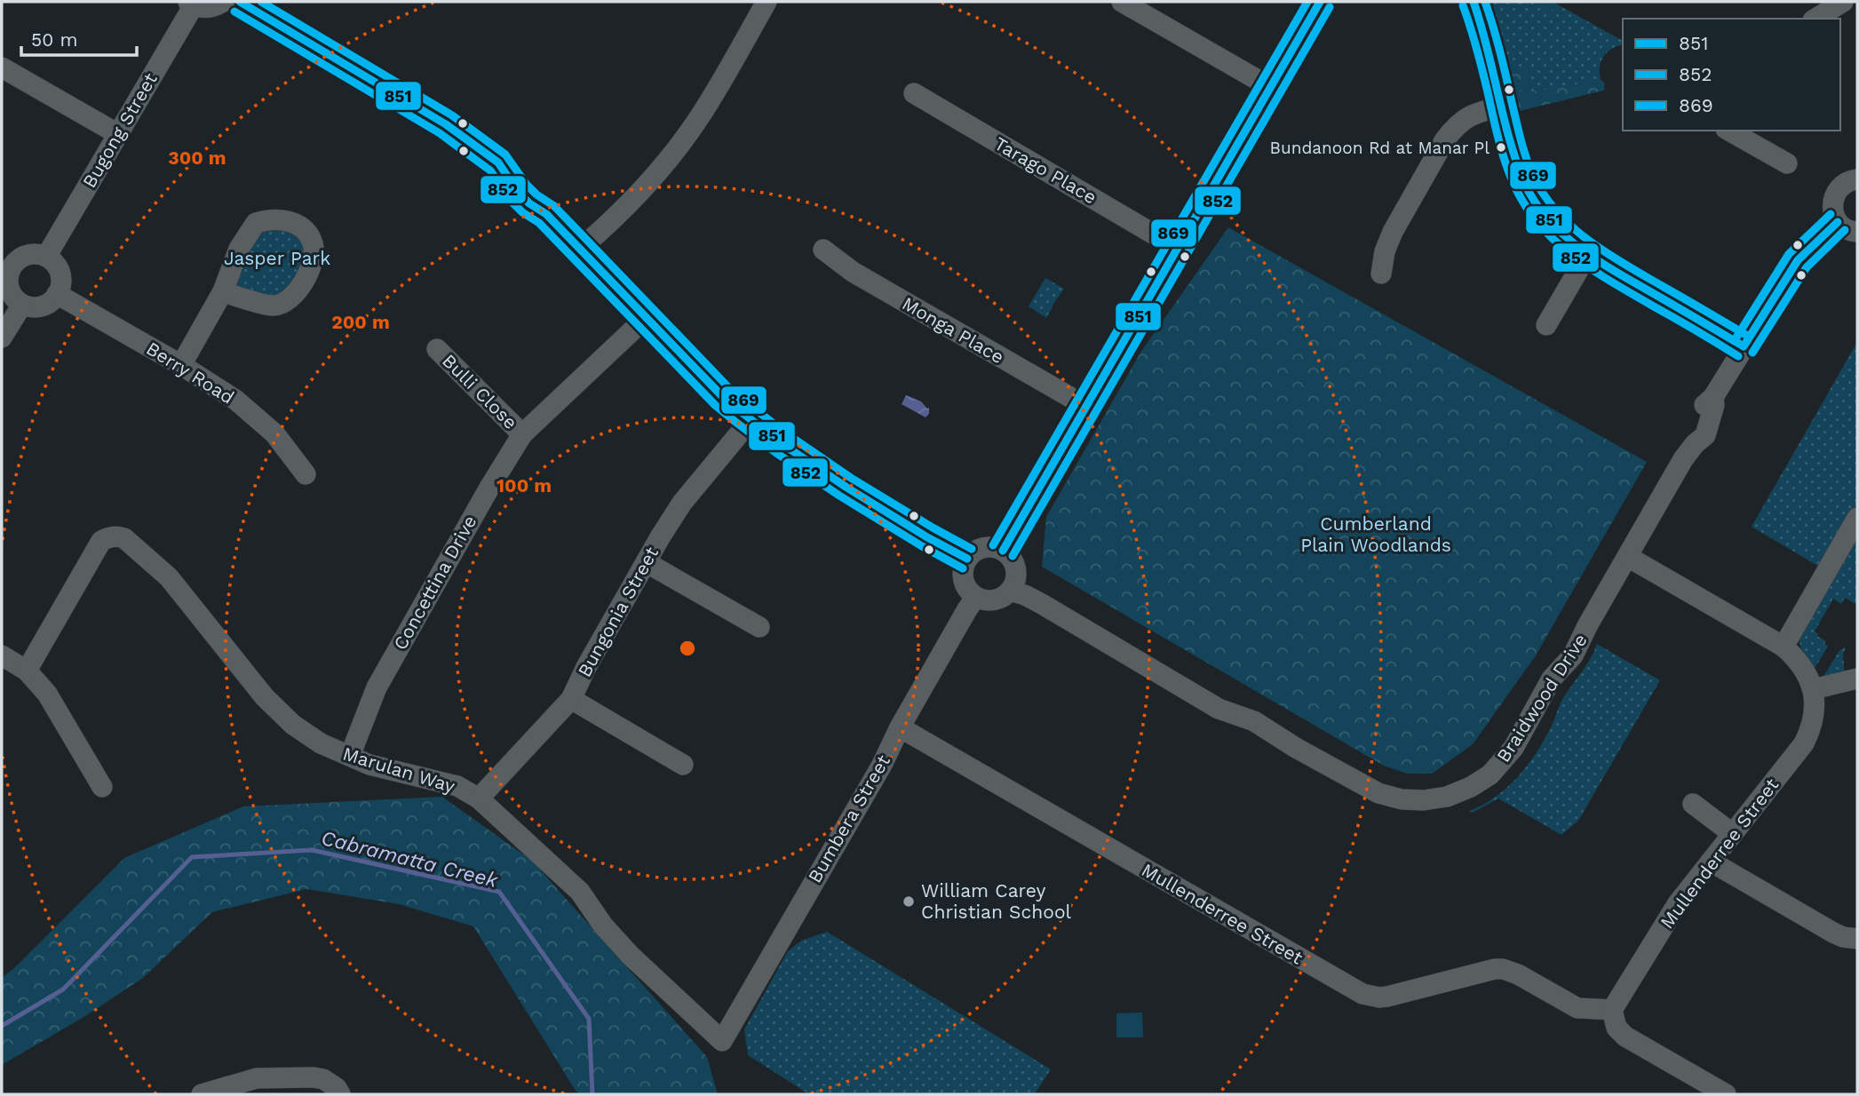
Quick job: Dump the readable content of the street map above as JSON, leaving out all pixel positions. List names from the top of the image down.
{
  "streets": {
    "street": [
      "Bugong Street",
      "Tarago Place",
      "Monga Place",
      "Berry Road",
      "Bulli Close",
      "Concettina Drive",
      "Bungonia Street",
      "Braidwood Drive",
      "Marulan Way",
      "Bumbera Street",
      "Mullenderree Street"
    ]
  },
  "crossings": [
    ["Bugong Street", "Berry Road"],
    ["Bulli Close", "Concettina Drive"],
    ["Concettina Drive", "Marulan Way"],
    ["Bungonia Street", "Marulan Way"],
    ["Braidwood Drive", "Bumbera Street"],
    ["Braidwood Drive", "Mullenderree Street"],
    ["Marulan Way", "Bumbera Street"],
    ["Bumbera Street", "Mullenderree Street"]
  ],
  "water": ["Cabramatta Creek"],
  "parks": ["Jasper Park", "Cumberland Plain Woodlands"],
  "places": ["Bundanoon Rd at Manar Pl", "William Carey Christian School"],
  "lines": ["transit line 851", "transit line 869", "transit line 852"],
  "legend": ["851", "852", "869"],
  "scale_bar": "50 m",
  "rings": ["300 m", "200 m", "100 m"]
}
